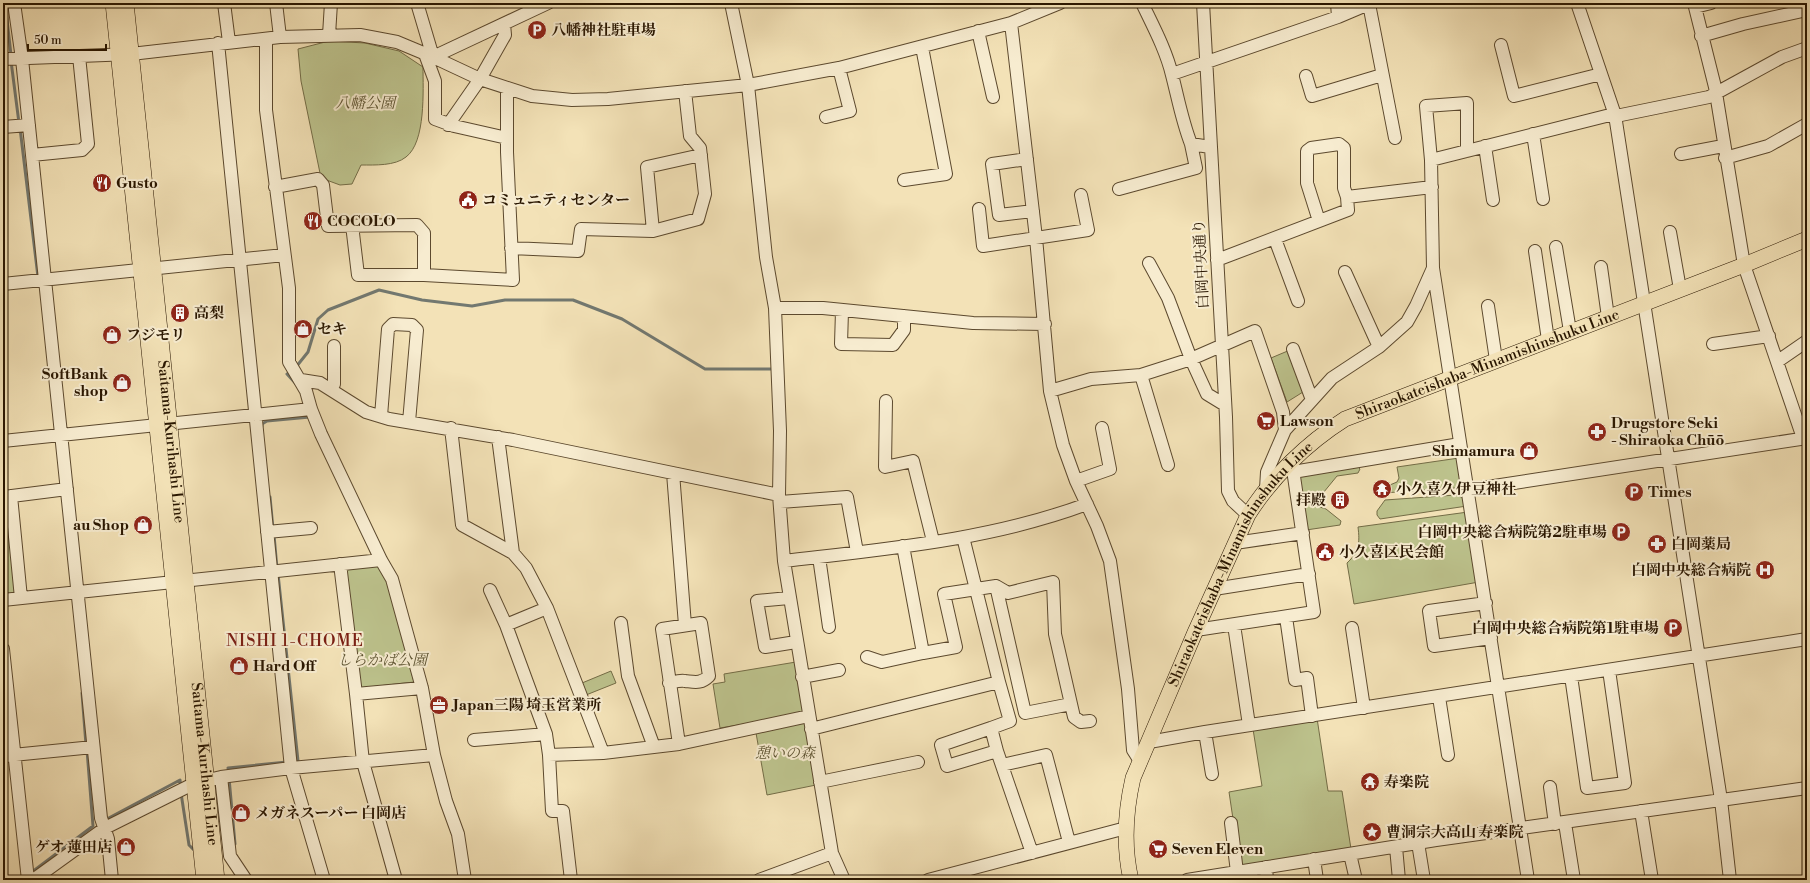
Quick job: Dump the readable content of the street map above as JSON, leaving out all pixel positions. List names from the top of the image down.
{
  "streets": {
    "main road": ["Shiraokateishaba-Minamishinshuku Line", "Saitama-Kurihashi Line"],
    "street": ["白岡中央通り"]
  },
  "crossings": [
    ["白岡中央通り", "Shiraokateishaba-Minamishinshuku Line"]
  ],
  "districts": ["NISHI 1-CHOME"],
  "parks": ["八幡公園", "しらかば公園", "憩いの森"],
  "places": {
    "parking": [
      "八幡神社駐車場",
      "Times",
      "白岡中央総合病院第2駐車場",
      "白岡中央総合病院第1駐車場"
    ],
    "restaurant": ["Gusto", "COCOLO"],
    "public building": ["コミュニティセンター", "小久喜区民会館"],
    "building": ["高梨", "拝殿"],
    "shop": [
      "セキ",
      "フジモリ",
      "SoftBank shop",
      "Shimamura",
      "au Shop",
      "Hard Off",
      "メガネスーパー 白岡店",
      "ゲオ 蓮田店"
    ],
    "supermarket": ["Lawson", "Seven Eleven"],
    "pharmacy": ["Drugstore Seki - Shiraoka Chūō", "白岡薬局"],
    "temple": ["小久喜久伊豆神社", "寿楽院"],
    "hospital": ["白岡中央総合病院"],
    "office": ["Japan三陽 埼玉営業所"],
    "place": ["曹洞宗大高山 寿楽院"]
  },
  "scale_bar": "50 m"
}
